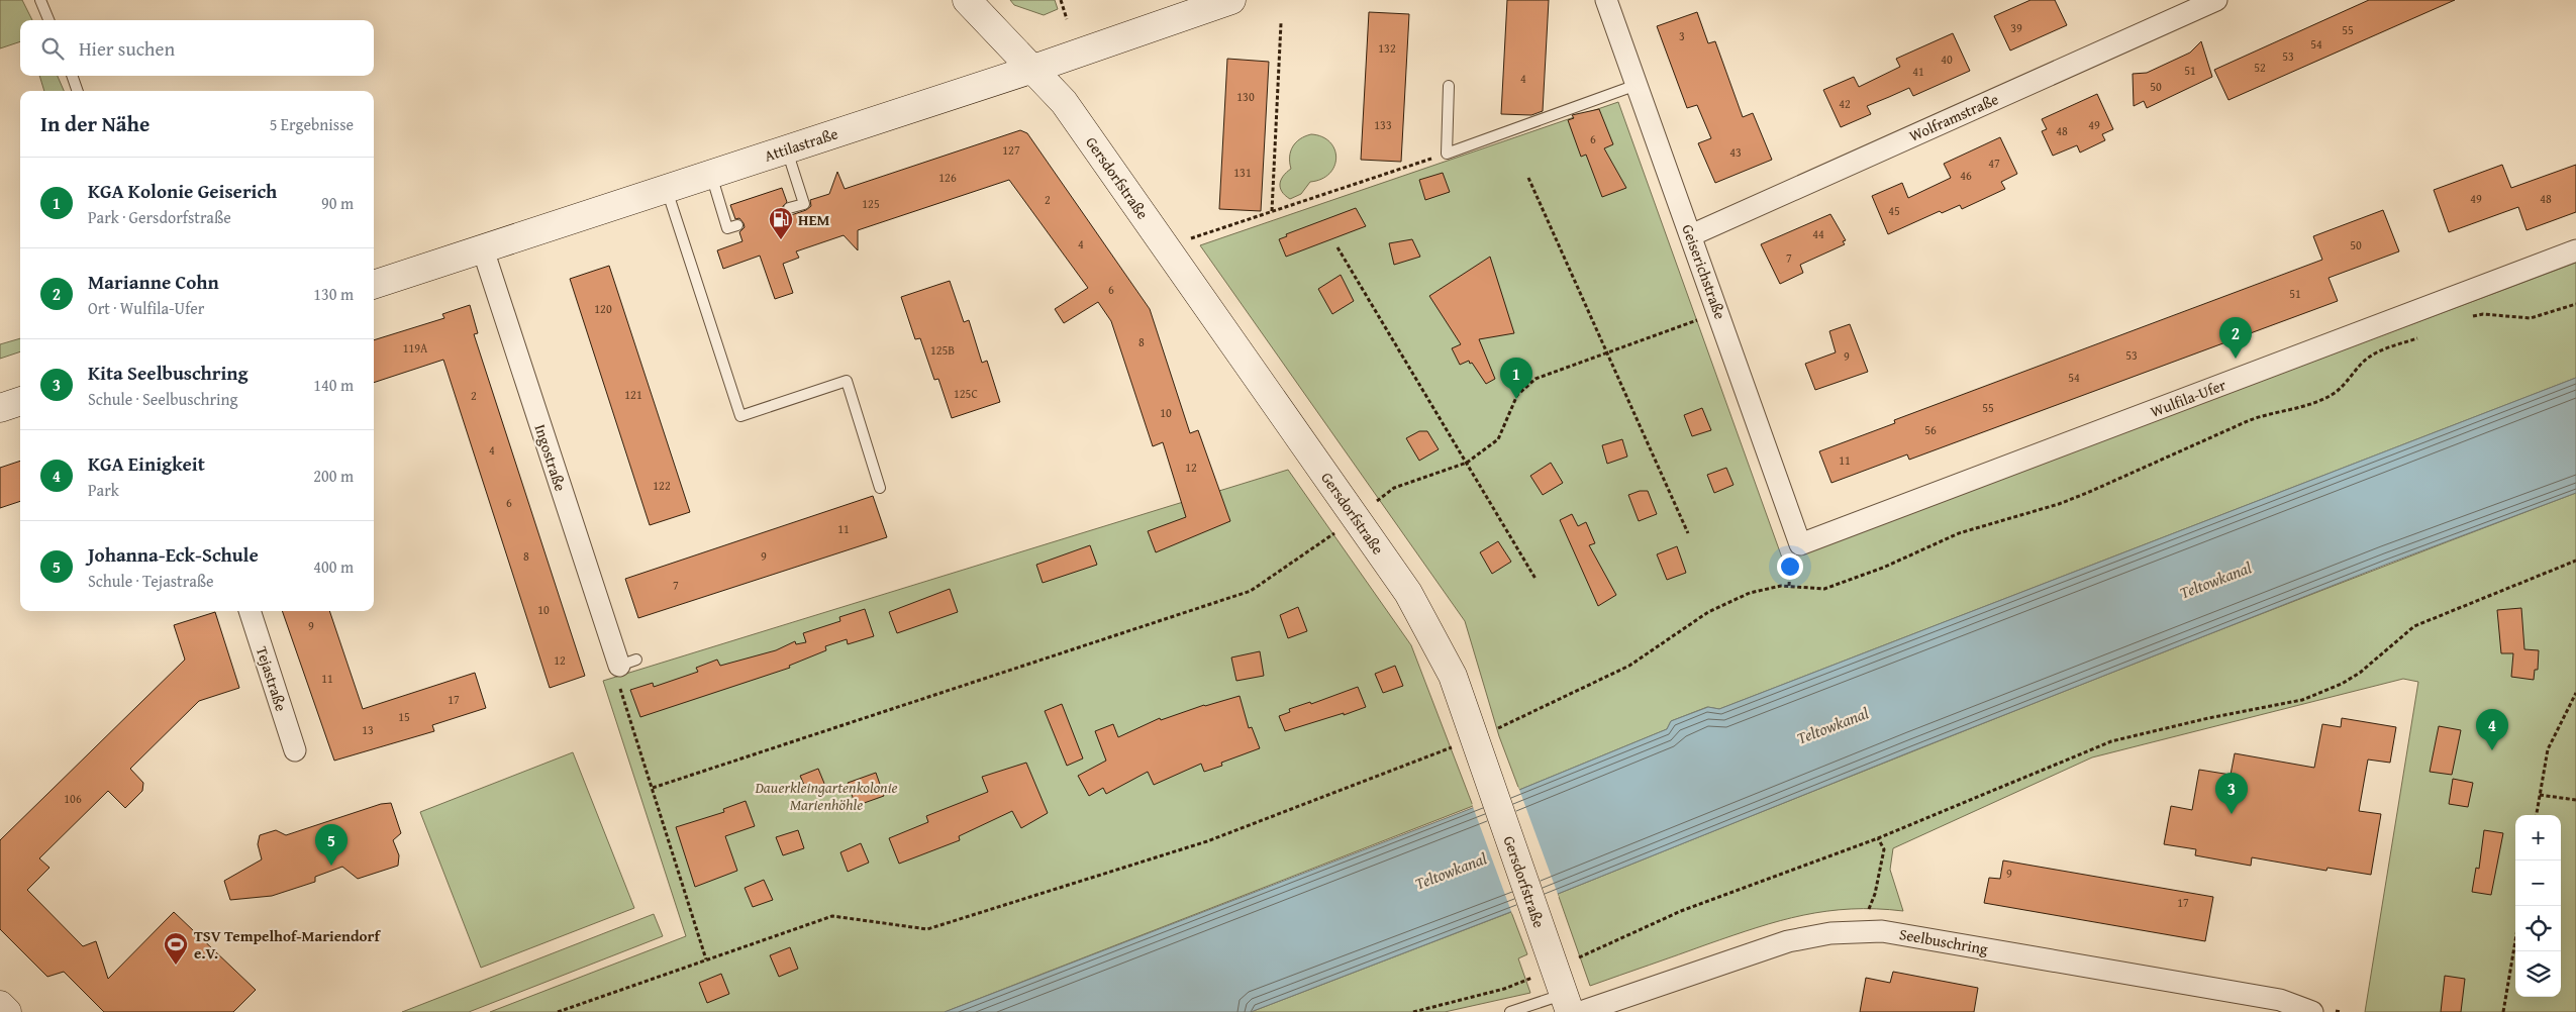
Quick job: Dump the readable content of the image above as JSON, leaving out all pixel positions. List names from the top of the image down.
{
  "streets": {
    "street": [
      "Wolframstraße",
      "Attilastraße",
      "Gersdorfstraße",
      "Geiserichstraße",
      "Wulfila-Ufer",
      "Ingostraße",
      "Tejastraße",
      "Seelbuschring"
    ]
  },
  "crossings": [
    ["Wolframstraße", "Geiserichstraße"],
    ["Attilastraße", "Gersdorfstraße"],
    ["Attilastraße", "Ingostraße"],
    ["Gersdorfstraße", "Seelbuschring"],
    ["Geiserichstraße", "Wulfila-Ufer"]
  ],
  "water": ["Teltowkanal"],
  "parks": ["Dauerkleingartenkolonie Marienhöhle"],
  "places": {
    "fuel station": ["HEM"],
    "sports": ["TSV Tempelhof-Mariendorf e.V."]
  },
  "house_numbers": [
    "39",
    "55",
    "3",
    "54",
    "132",
    "53",
    "40",
    "52",
    "51",
    "41",
    "4",
    "50",
    "130",
    "42",
    "133",
    "49",
    "48",
    "6",
    "127",
    "43",
    "47",
    "131",
    "46",
    "126",
    "49",
    "48",
    "2",
    "125",
    "45",
    "44",
    "4",
    "50",
    "7",
    "6",
    "51",
    "120",
    "8",
    "119A",
    "125B",
    "53",
    "9",
    "54",
    "125C",
    "121",
    "2",
    "55",
    "10",
    "56",
    "4",
    "11",
    "12",
    "122",
    "6",
    "11",
    "8",
    "9",
    "7",
    "10",
    "9",
    "12",
    "11",
    "17",
    "15",
    "13",
    "106",
    "9",
    "17"
  ],
  "page": {
    "search": "Hier suchen",
    "heading": ["In der Nähe", "5 Ergebnisse"],
    "list": [
      {
        "mark": "1",
        "name": "KGA Kolonie Geiserich",
        "note": "Park · Gersdorfstraße",
        "value": "90 m"
      },
      {
        "mark": "2",
        "name": "Marianne Cohn",
        "note": "Ort · Wulfila-Ufer",
        "value": "130 m"
      },
      {
        "mark": "3",
        "name": "Kita Seelbuschring",
        "note": "Schule · Seelbuschring",
        "value": "140 m"
      },
      {
        "mark": "4",
        "name": "KGA Einigkeit",
        "note": "Park",
        "value": "200 m"
      },
      {
        "mark": "5",
        "name": "Johanna-Eck-Schule",
        "note": "Schule · Tejastraße",
        "value": "400 m"
      }
    ],
    "pins": [
      "2",
      "1",
      "4",
      "3",
      "5"
    ],
    "map_buttons": ["+", "−"]
  }
}
